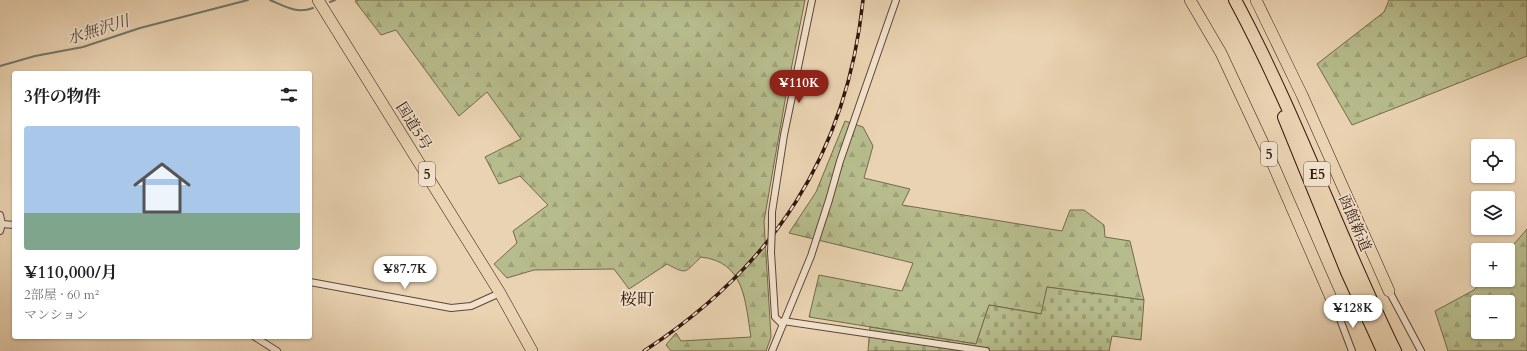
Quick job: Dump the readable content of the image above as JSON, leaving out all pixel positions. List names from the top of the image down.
{
  "streets": {
    "highway": [
      "国道5号",
      "5",
      "E5",
      "函館新道"
    ]
  },
  "districts": ["桜町"],
  "water": ["水無沢川"],
  "page": {
    "price": ["¥110K", "¥87.7K", "¥128K"],
    "heading": "3件の物件",
    "list": [
      {
        "name": "¥110,000/月",
        "note": "2部屋 · 60 m² · マンション"
      }
    ],
    "map_buttons": ["+", "−"]
  }
}
